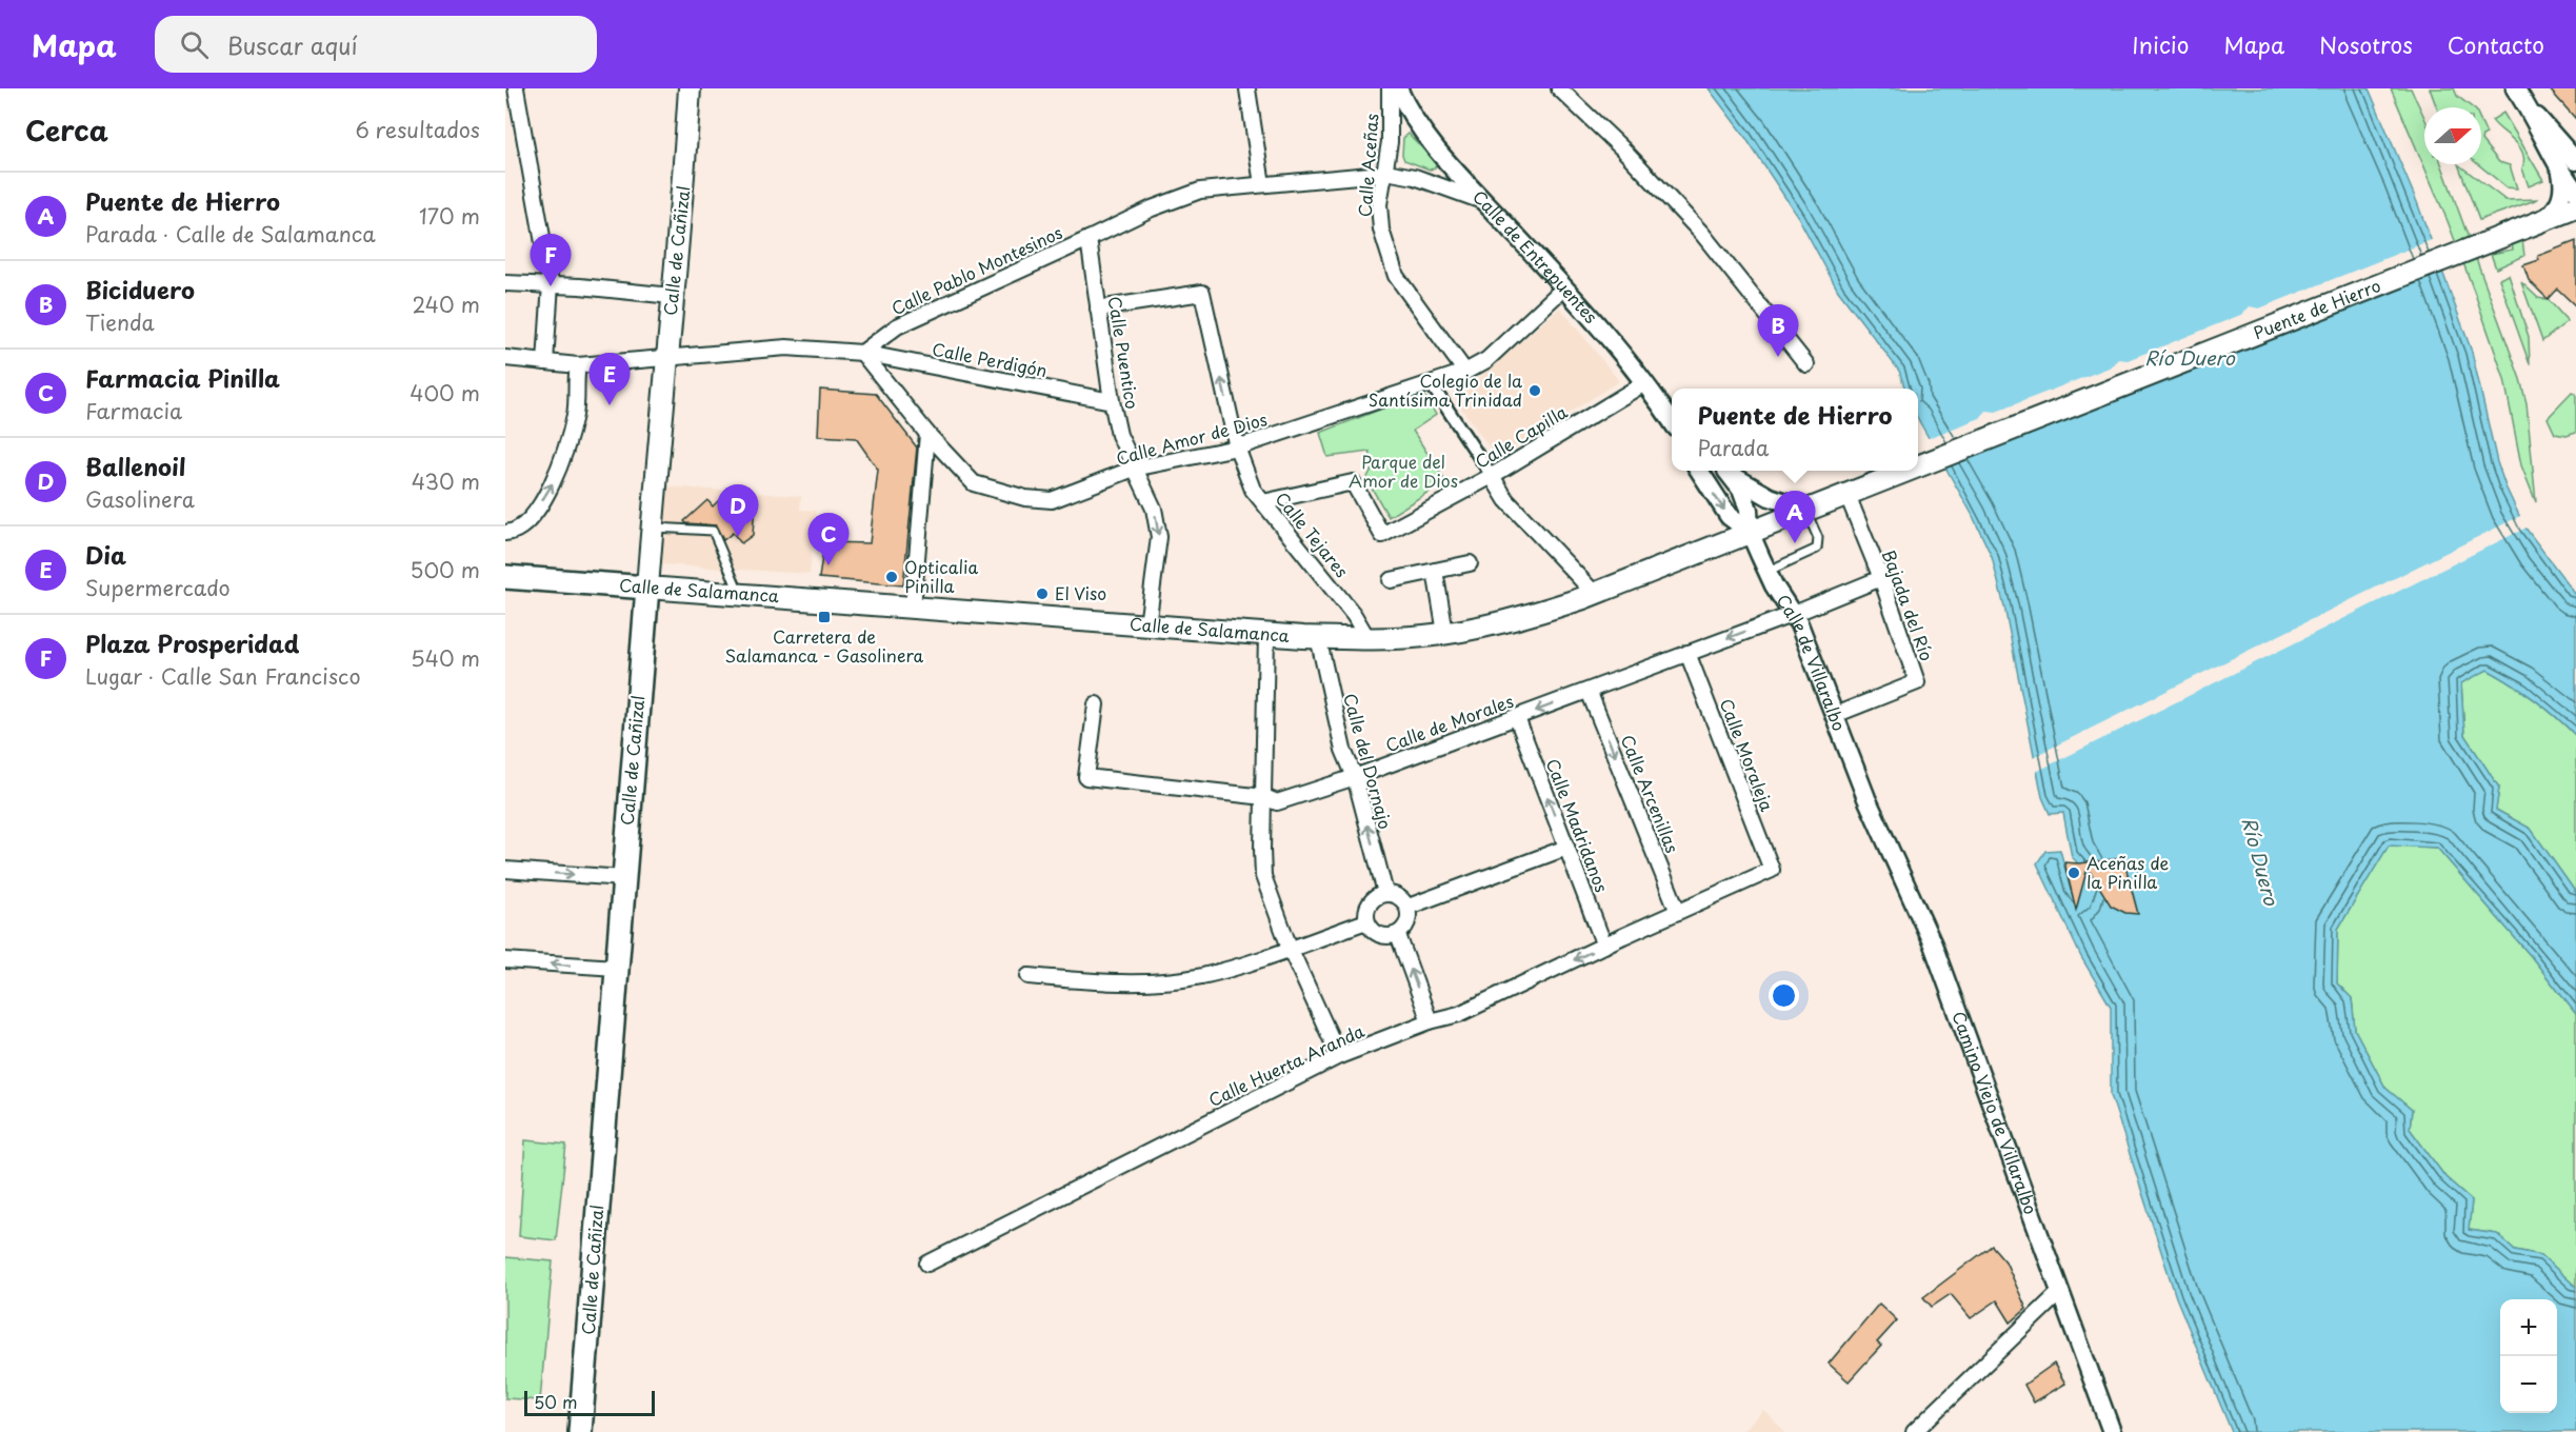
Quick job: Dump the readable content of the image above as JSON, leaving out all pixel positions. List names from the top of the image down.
{
  "streets": {
    "main road": ["Calle de Cañizal", "Puente de Hierro", "Calle de Salamanca"],
    "street": [
      "Calle Aceñas",
      "Calle de Entrepuentes",
      "Calle Pablo Montesinos",
      "Calle Puentico",
      "Calle Perdigón",
      "Calle Capilla",
      "Calle Amor de Dios",
      "Calle Tejares",
      "Bajada del Río",
      "Calle de Villaralbo",
      "Calle de Morales",
      "Calle Moraleja",
      "Calle del Dornajo",
      "Calle Arcenillas",
      "Calle Madridanos",
      "Calle Huerta Aranda",
      "Camino Viejo de Villaralbo"
    ]
  },
  "crossings": [
    ["Calle Aceñas", "Calle Pablo Montesinos"],
    ["Calle Aceñas", "Calle Amor de Dios"],
    ["Calle de Cañizal", "Calle de Salamanca"],
    ["Calle de Entrepuentes", "Calle Pablo Montesinos"],
    ["Calle de Entrepuentes", "Calle Capilla"],
    ["Calle de Entrepuentes", "Calle Amor de Dios"],
    ["Calle Pablo Montesinos", "Calle Puentico"],
    ["Calle Pablo Montesinos", "Calle Perdigón"],
    ["Calle Pablo Montesinos", "Calle Amor de Dios"],
    ["Puente de Hierro", "Calle de Salamanca"],
    ["Calle Puentico", "Calle Perdigón"],
    ["Calle Puentico", "Calle Amor de Dios"],
    ["Calle Puentico", "Calle Tejares"],
    ["Calle Puentico", "Calle de Salamanca"],
    ["Calle Perdigón", "Calle Amor de Dios"],
    ["Calle Capilla", "Calle Tejares"],
    ["Calle Amor de Dios", "Calle Tejares"],
    ["Calle Tejares", "Calle de Salamanca"],
    ["Calle de Salamanca", "Bajada del Río"],
    ["Calle de Salamanca", "Calle de Villaralbo"],
    ["Calle de Salamanca", "Calle del Dornajo"],
    ["Bajada del Río", "Calle de Villaralbo"],
    ["Bajada del Río", "Calle de Morales"],
    ["Calle de Villaralbo", "Calle de Morales"],
    ["Calle de Villaralbo", "Camino Viejo de Villaralbo"],
    ["Calle de Morales", "Calle Moraleja"],
    ["Calle de Morales", "Calle del Dornajo"],
    ["Calle de Morales", "Calle Arcenillas"],
    ["Calle de Morales", "Calle Madridanos"],
    ["Calle Moraleja", "Calle Huerta Aranda"],
    ["Calle Arcenillas", "Calle Huerta Aranda"],
    ["Calle Madridanos", "Calle Huerta Aranda"]
  ],
  "one_way": ["Calle Puentico", "Calle Arcenillas", "Calle Madridanos"],
  "water": ["Río Duero"],
  "parks": ["Parque del Amor de Dios"],
  "places": {
    "other": [
      "Colegio de la Santísima Trinidad",
      "Opticalia Pinilla",
      "El Viso",
      "Aceñas de la Pinilla"
    ],
    "transit": ["Carretera de Salamanca - Gasolinera"]
  },
  "scale_bar": "50 m",
  "north": "right",
  "page": {
    "header": "Mapa",
    "search": "Buscar aquí",
    "nav": [
      "Inicio",
      "Mapa",
      "Nosotros",
      "Contacto"
    ],
    "heading": ["Cerca", "6 resultados"],
    "list": [
      {
        "mark": "A",
        "name": "Puente de Hierro",
        "note": "Parada · Calle de Salamanca",
        "value": "170 m"
      },
      {
        "mark": "B",
        "name": "Biciduero",
        "note": "Tienda",
        "value": "240 m"
      },
      {
        "mark": "C",
        "name": "Farmacia Pinilla",
        "note": "Farmacia",
        "value": "400 m"
      },
      {
        "mark": "D",
        "name": "Ballenoil",
        "note": "Gasolinera",
        "value": "430 m"
      },
      {
        "mark": "E",
        "name": "Dia",
        "note": "Supermercado",
        "value": "500 m"
      },
      {
        "mark": "F",
        "name": "Plaza Prosperidad",
        "note": "Lugar · Calle San Francisco",
        "value": "540 m"
      }
    ],
    "pins": [
      "F",
      "B",
      "E",
      "D",
      "A",
      "C"
    ],
    "popup": ["Puente de Hierro", "Parada"],
    "map_buttons": ["+", "−"],
    "scale": "50 m"
  }
}
